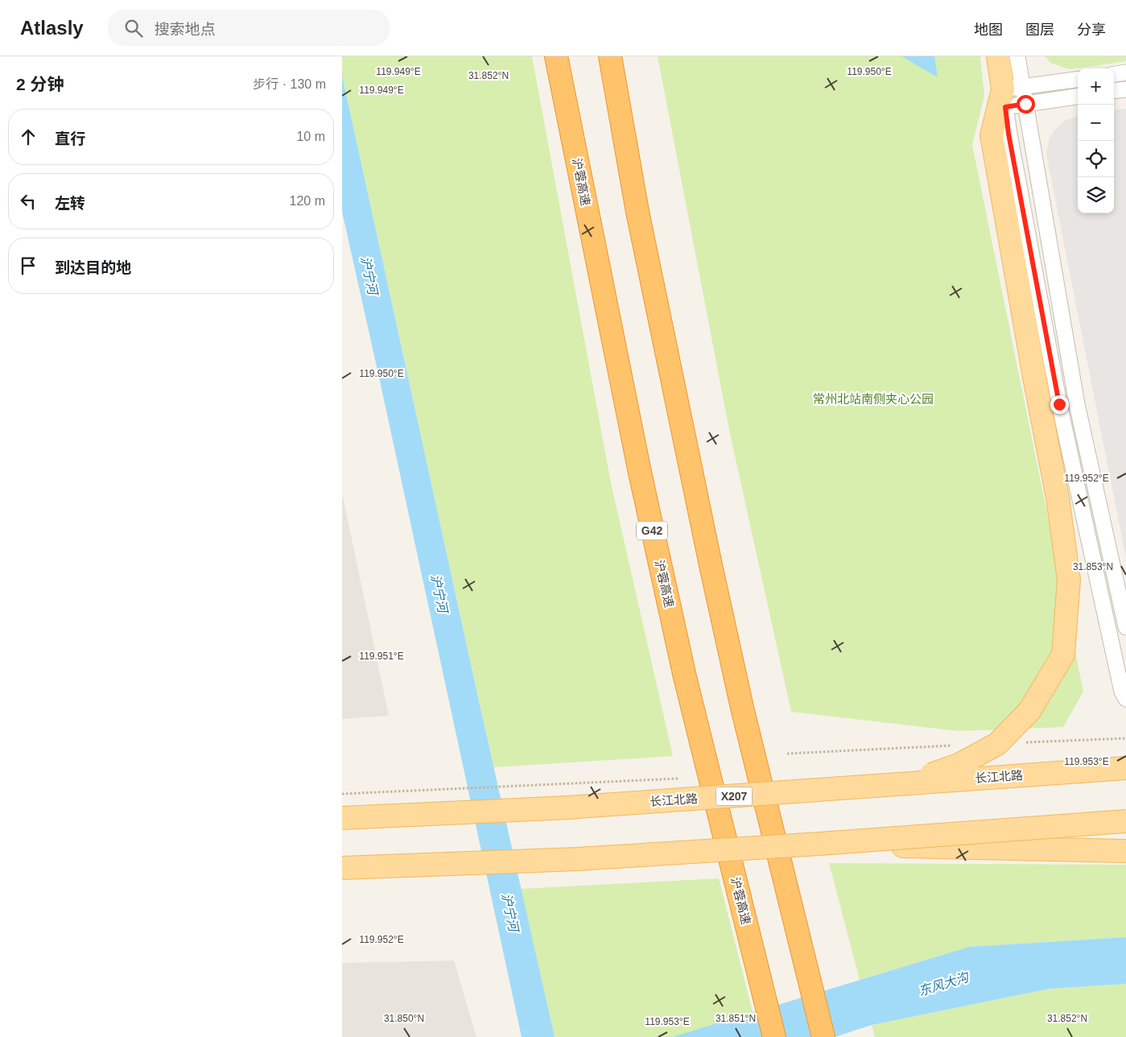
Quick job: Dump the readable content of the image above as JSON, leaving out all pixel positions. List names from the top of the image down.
{
  "streets": {
    "highway": ["沪蓉高速", "G42"],
    "main road": ["长江北路", "X207"]
  },
  "water": ["沪宁河", "东风大沟"],
  "parks": ["常州北站南侧夹心公园"],
  "page": {
    "header": "Atlasly",
    "search": "搜索地点",
    "nav": ["地图", "图层", "分享"],
    "heading": ["2 分钟", "步行 · 130 m"],
    "map_buttons": ["+", "−"],
    "list": [
      ["直行", "10 m"],
      ["左转", "120 m"],
      "到达目的地"
    ]
  },
  "coordinates": [
    "119.949°E",
    "119.950°E",
    "31.852°N",
    "119.952°E",
    "31.853°N",
    "119.951°E",
    "119.953°E",
    "31.850°N",
    "31.851°N"
  ]
}
